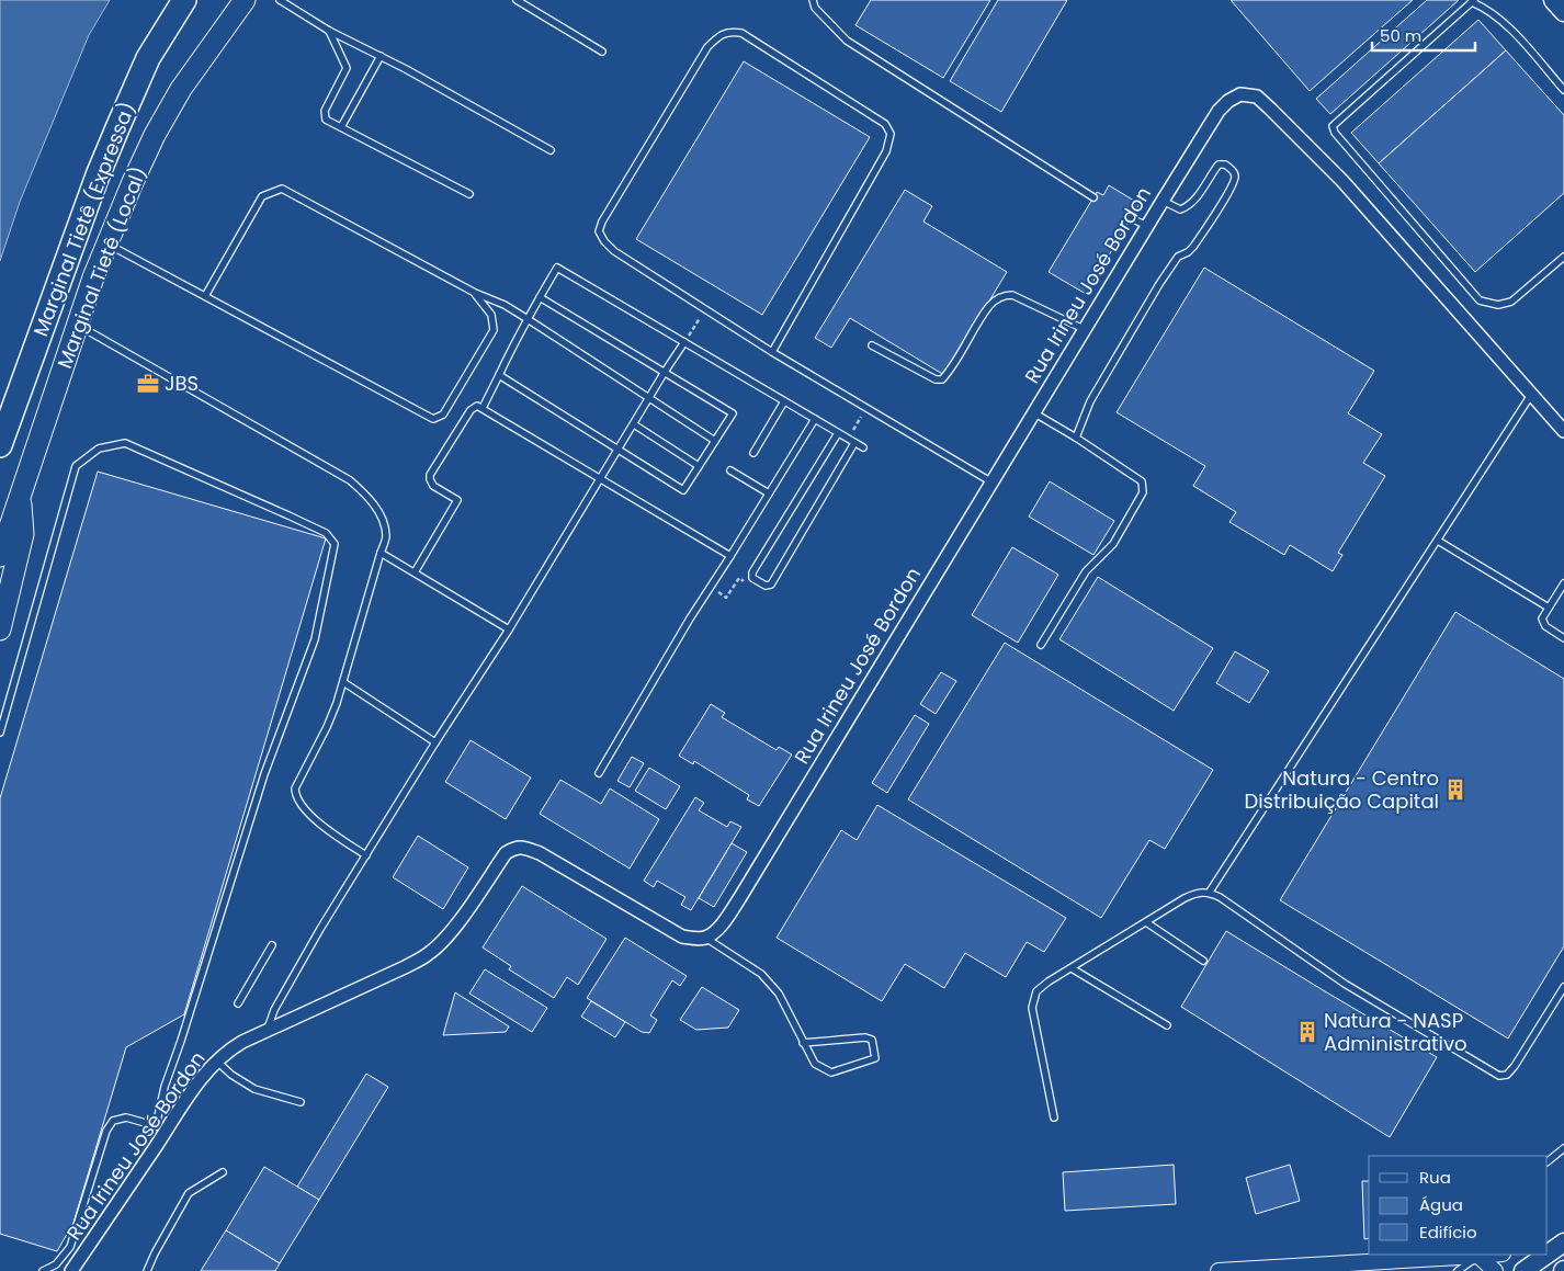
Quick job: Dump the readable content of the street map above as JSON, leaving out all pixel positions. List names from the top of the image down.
{
  "streets": {
    "highway": ["Marginal Tietê (Expressa)", "Marginal Tietê (Local)"],
    "street": ["Rua Irineu José Bordon"]
  },
  "places": {
    "office": ["JBS"],
    "building": ["Natura - Centro Distribuição Capital", "Natura - NASP Administrativo"]
  },
  "legend": ["Rua", "Água", "Edifício"],
  "scale_bar": "50 m"
}
